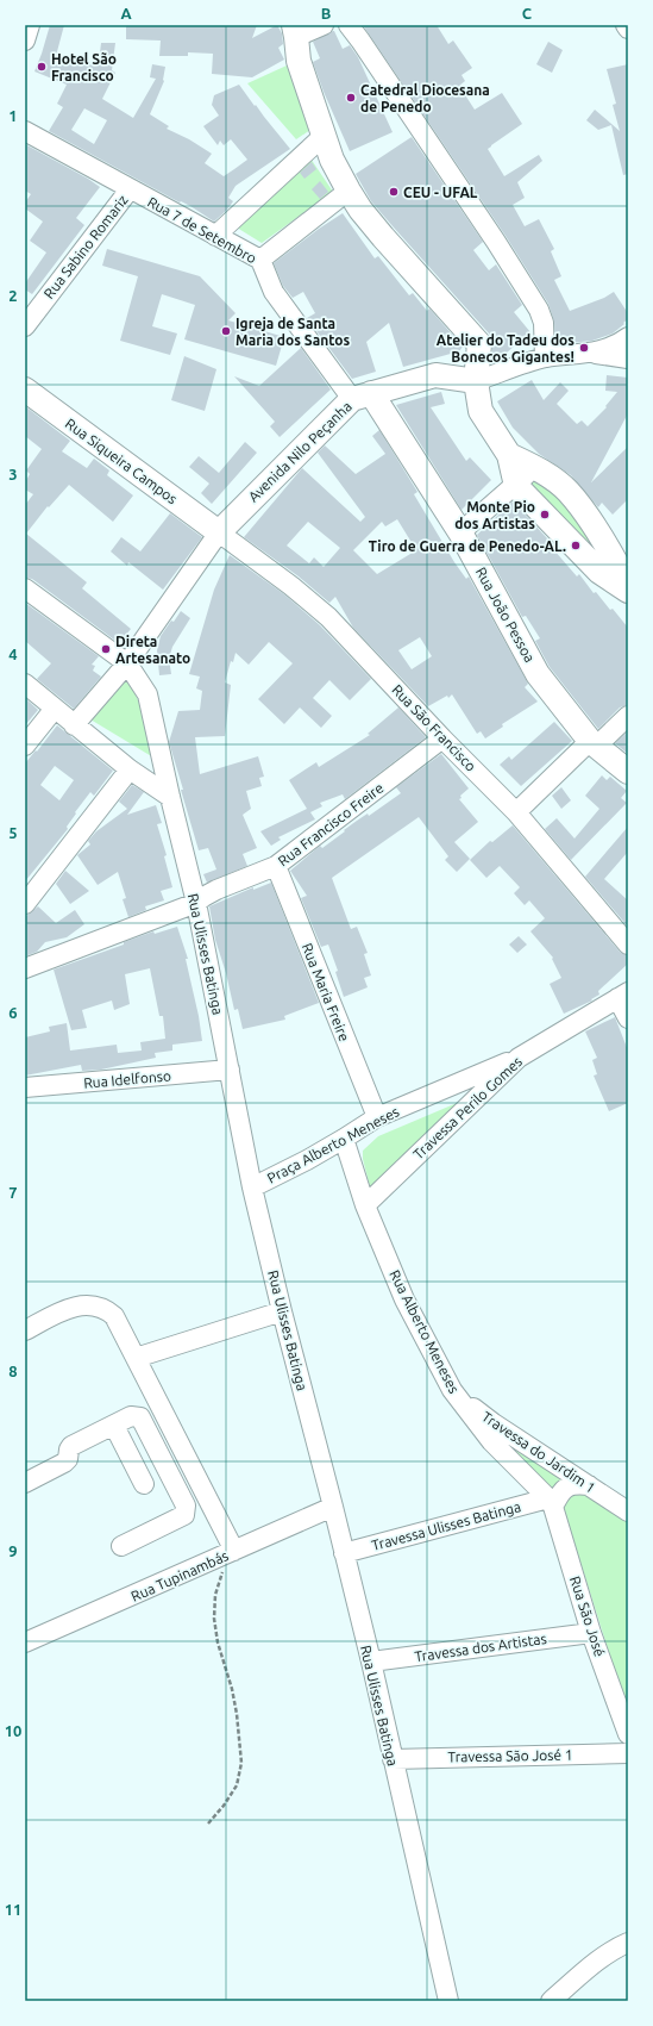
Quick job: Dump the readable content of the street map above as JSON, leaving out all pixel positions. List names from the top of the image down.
{
  "streets": {
    "main road": ["Avenida Nilo Peçanha", "Rua Siqueira Campos", "Rua João Pessoa"],
    "street": [
      "Rua 7 de Setembro",
      "Rua Sabino Romariz",
      "Rua São Francisco",
      "Rua Francisco Freire",
      "Rua Ulisses Batinga",
      "Rua Maria Freire",
      "Rua Idelfonso",
      "Travessa Perilo Gomes",
      "Praça Alberto Meneses",
      "Rua Alberto Meneses",
      "Travessa do Jardim 1",
      "Travessa Ulisses Batinga",
      "Rua Tupinambás",
      "Rua São José",
      "Travessa dos Artistas",
      "Travessa São José 1"
    ]
  },
  "crossings": [
    ["Rua 7 de Setembro", "Rua Sabino Romariz"],
    ["Rua 7 de Setembro", "Avenida Nilo Peçanha"],
    ["Rua 7 de Setembro", "Rua João Pessoa"],
    ["Avenida Nilo Peçanha", "Rua Siqueira Campos"],
    ["Avenida Nilo Peçanha", "Rua João Pessoa"],
    ["Avenida Nilo Peçanha", "Rua São Francisco"],
    ["Rua Siqueira Campos", "Rua São Francisco"],
    ["Rua São Francisco", "Rua Francisco Freire"],
    ["Rua Francisco Freire", "Rua Ulisses Batinga"],
    ["Rua Francisco Freire", "Rua Maria Freire"],
    ["Rua Ulisses Batinga", "Rua Idelfonso"],
    ["Rua Ulisses Batinga", "Praça Alberto Meneses"],
    ["Rua Ulisses Batinga", "Travessa Ulisses Batinga"],
    ["Rua Ulisses Batinga", "Rua Tupinambás"],
    ["Rua Ulisses Batinga", "Travessa dos Artistas"],
    ["Rua Ulisses Batinga", "Travessa São José 1"],
    ["Rua Maria Freire", "Praça Alberto Meneses"],
    ["Travessa Perilo Gomes", "Praça Alberto Meneses"],
    ["Travessa Perilo Gomes", "Rua Alberto Meneses"],
    ["Praça Alberto Meneses", "Rua Alberto Meneses"],
    ["Rua Alberto Meneses", "Travessa do Jardim 1"],
    ["Rua Alberto Meneses", "Travessa Ulisses Batinga"],
    ["Rua Alberto Meneses", "Rua São José"],
    ["Travessa Ulisses Batinga", "Rua São José"],
    ["Rua São José", "Travessa dos Artistas"]
  ],
  "places": [
    "Hotel São Francisco",
    "Catedral Diocesana de Penedo",
    "CEU - UFAL",
    "Igreja de Santa Maria dos Santos",
    "Atelier do Tadeu dos Bonecos Gigantes!",
    "Monte Pio dos Artistas",
    "Tiro de Guerra de Penedo-AL.",
    "Direta Artesanato"
  ],
  "grid": {
    "columns": ["A", "B", "C"],
    "rows": [
      "1",
      "2",
      "3",
      "4",
      "5",
      "6",
      "7",
      "8",
      "9",
      "10",
      "11"
    ]
  }
}
